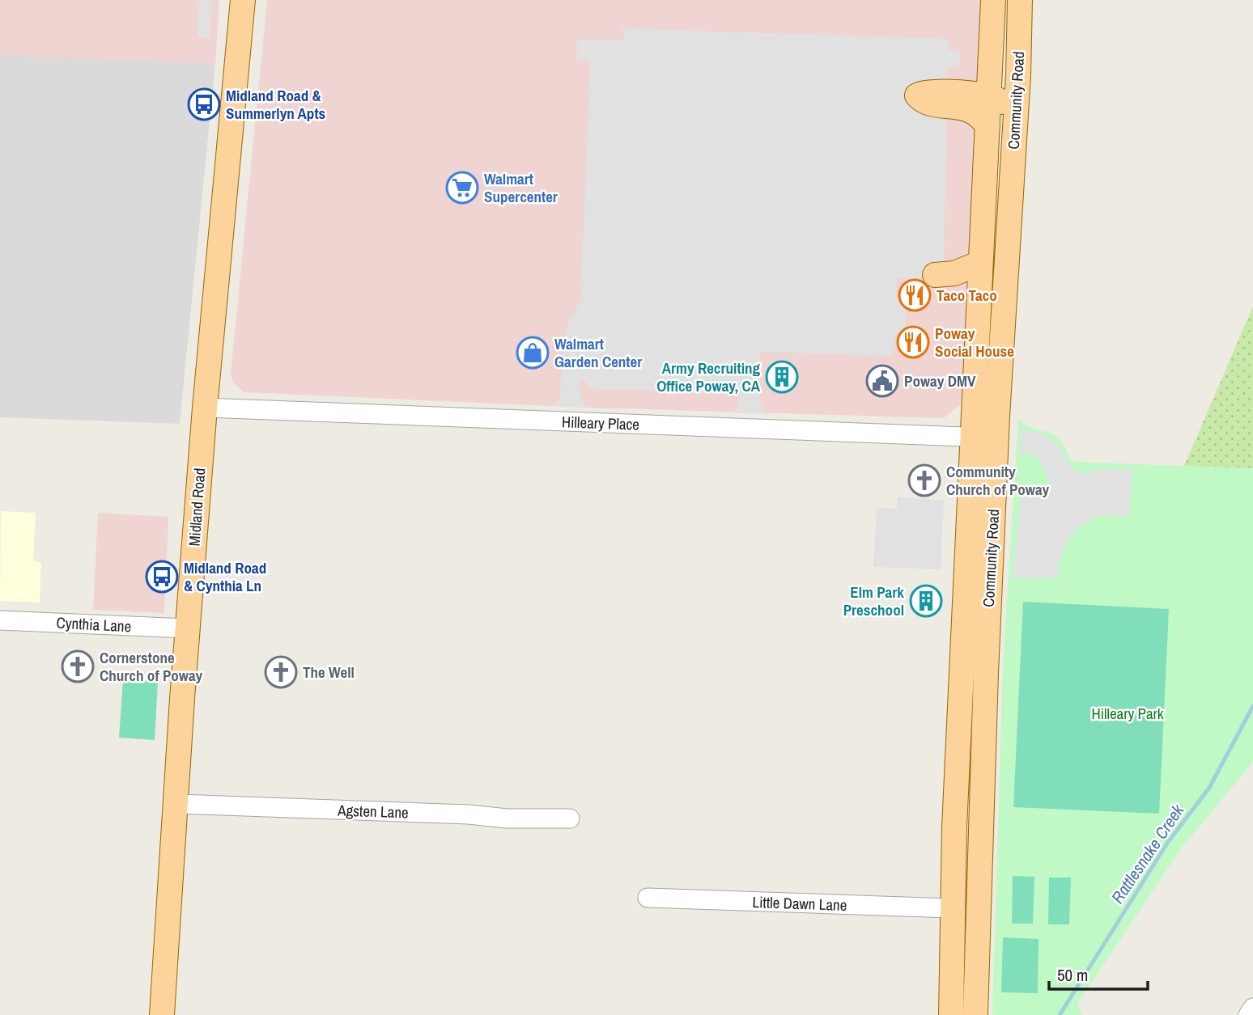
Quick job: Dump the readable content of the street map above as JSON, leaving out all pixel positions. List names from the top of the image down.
{
  "streets": {
    "main road": ["Community Road", "Midland Road"],
    "street": [
      "Hilleary Place",
      "Cynthia Lane",
      "Agsten Lane",
      "Little Dawn Lane"
    ]
  },
  "crossings": [
    ["Community Road", "Hilleary Place"],
    ["Community Road", "Little Dawn Lane"],
    ["Hilleary Place", "Midland Road"],
    ["Midland Road", "Cynthia Lane"],
    ["Midland Road", "Agsten Lane"]
  ],
  "water": ["Rattlesnake Creek"],
  "parks": ["Hilleary Park"],
  "places": {
    "bus stop": ["Midland Road & Summerlyn Apts", "Midland Road & Cynthia Ln"],
    "supermarket": ["Walmart Supercenter"],
    "restaurant": ["Taco Taco", "Poway Social House"],
    "shop": ["Walmart Garden Center"],
    "building": ["Army Recruiting Office Poway, CA", "Elm Park Preschool"],
    "public building": ["Poway DMV"],
    "church": ["Community Church of Poway", "Cornerstone Church of Poway", "The Well"]
  },
  "scale_bar": "50 m"
}
